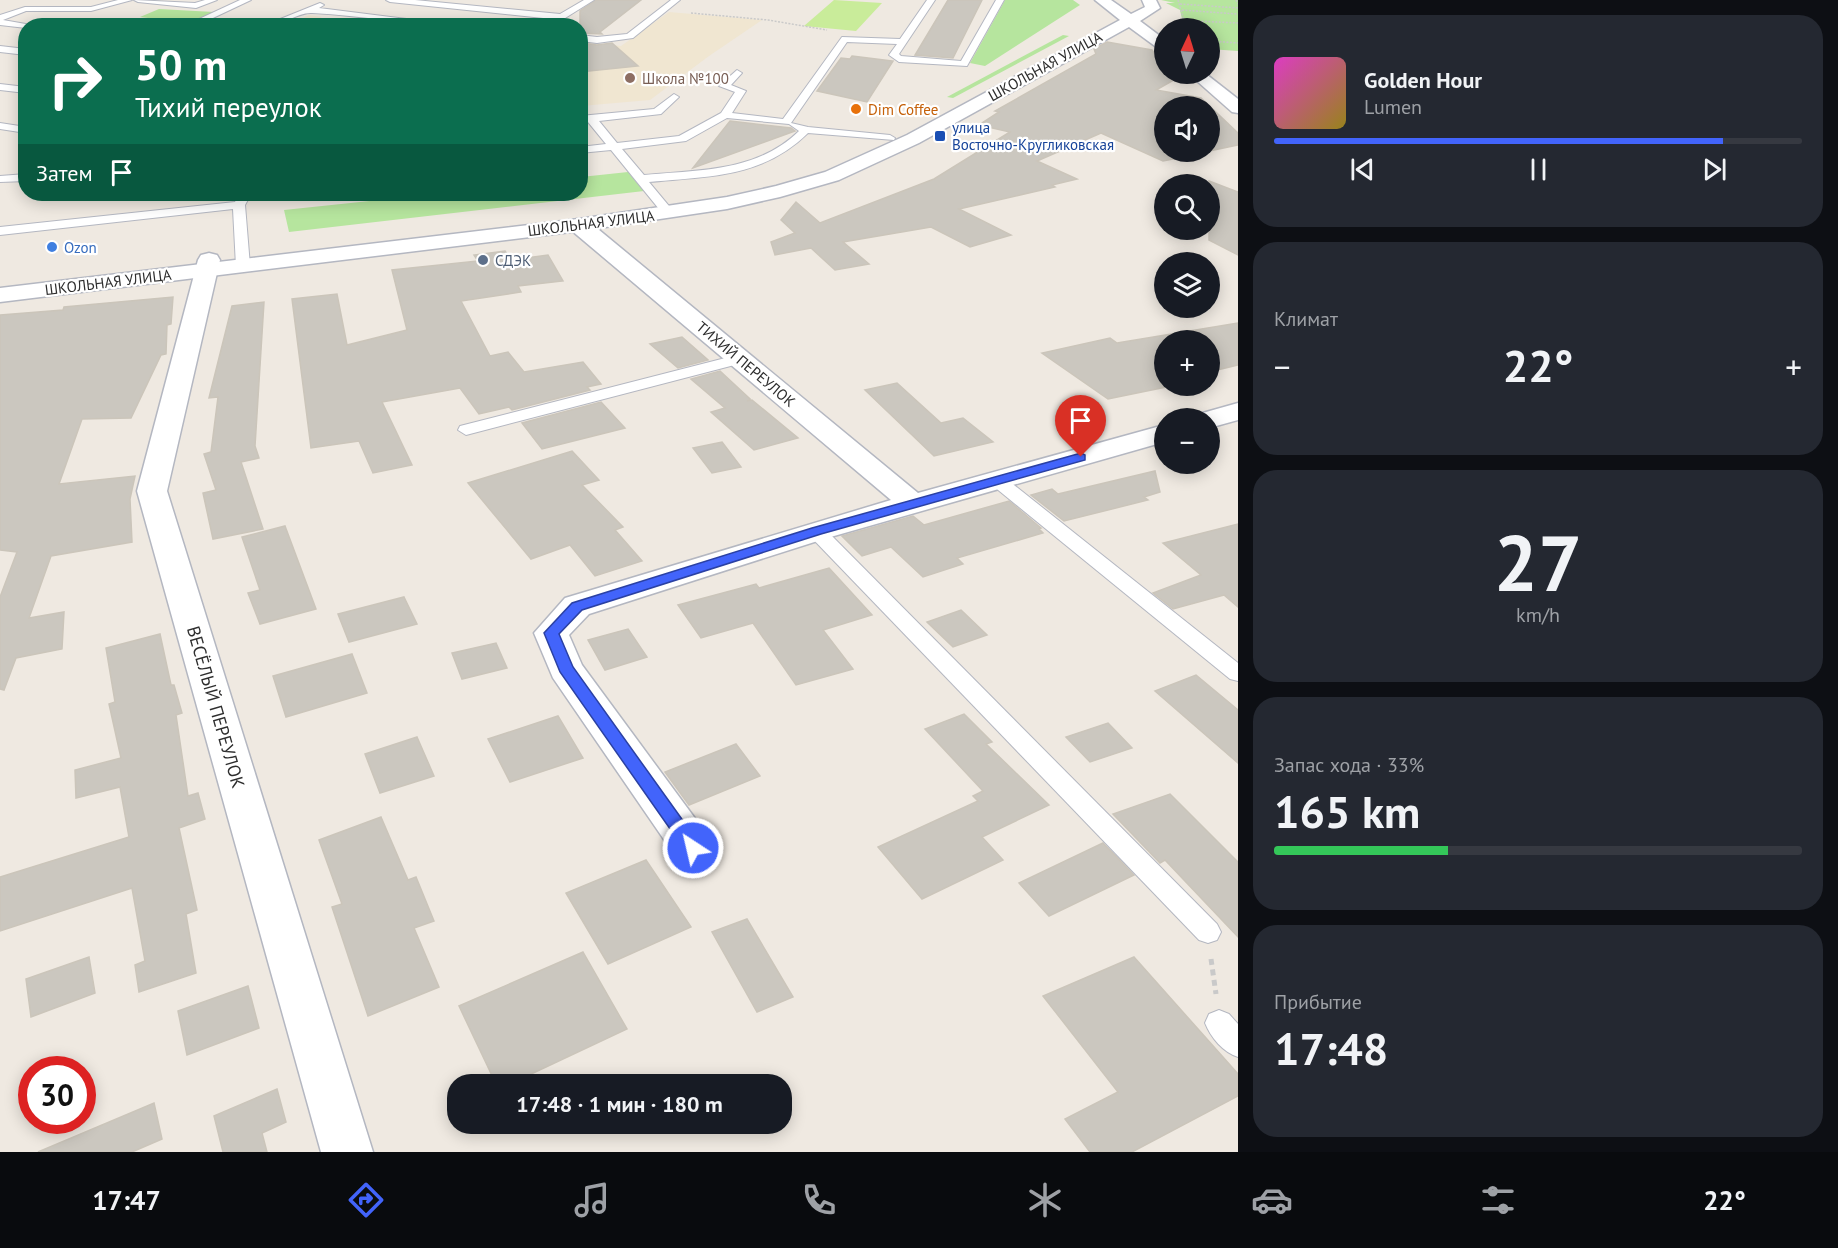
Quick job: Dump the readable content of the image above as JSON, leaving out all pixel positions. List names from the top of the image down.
{
  "streets": {
    "main road": ["ШКОЛЬНАЯ УЛИЦА", "ТИХИЙ ПЕРЕУЛОК", "ВЕСЁЛЫЙ ПЕРЕУЛОК"]
  },
  "crossings": [
    ["ШКОЛЬНАЯ УЛИЦА", "ТИХИЙ ПЕРЕУЛОК"],
    ["ШКОЛЬНАЯ УЛИЦА", "ВЕСЁЛЫЙ ПЕРЕУЛОК"]
  ],
  "places": {
    "other": [
      "Школа №100",
      "Dim Coffee",
      "Ozon",
      "СДЭК"
    ],
    "transit": ["улица Восточно-Кругликовская"]
  },
  "north": "top",
  "page": {
    "map_buttons": ["+", "−"],
    "turn": ["50 m", "Тихий переулок"],
    "song": ["Golden Hour", "Lumen"],
    "then": "Затем",
    "tile": [
      "Климат",
      ["27", "km/h"],
      ["Запас хода · 33%", "165 km"],
      ["Прибытие", "17:48"]
    ],
    "heat": ["−", "22°", "+"],
    "limit": "30",
    "trip": "17:48 · 1 мин · 180 m",
    "tabs": ["17:47", "22°"]
  }
}
